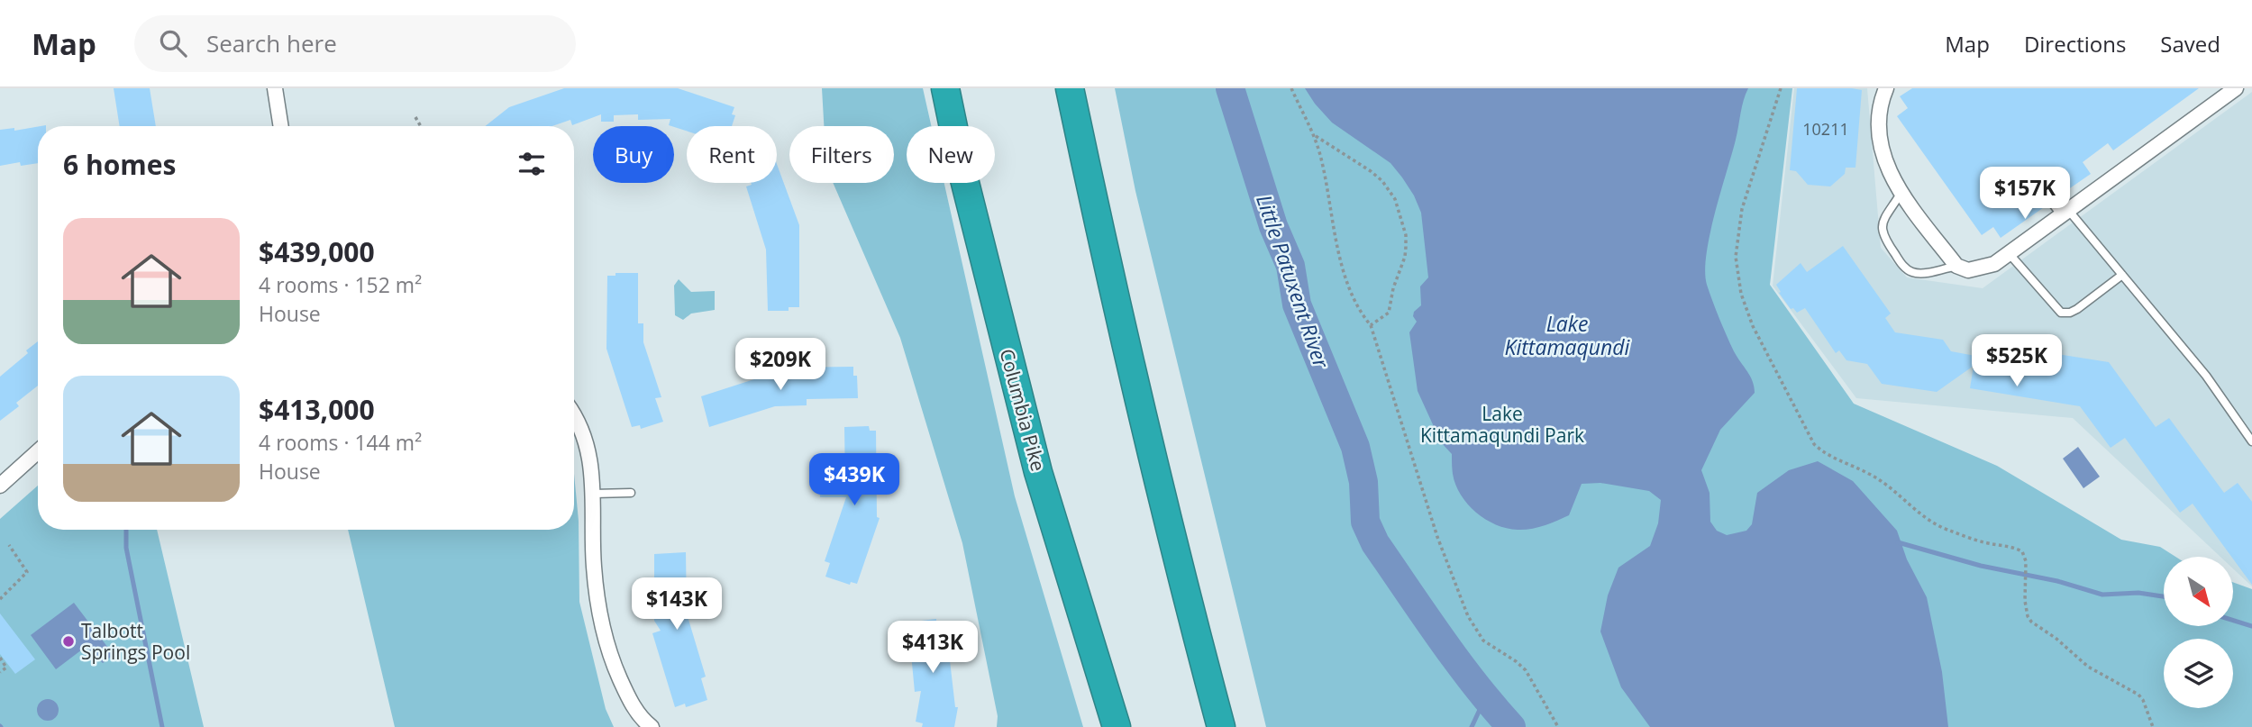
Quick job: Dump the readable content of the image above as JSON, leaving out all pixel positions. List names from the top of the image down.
{
  "streets": {
    "highway": ["Columbia Pike"]
  },
  "water": ["Little Patuxent River", "Lake Kittamaqundi"],
  "parks": ["Lake Kittamaqundi Park"],
  "places": ["Talbott Springs Pool"],
  "house_numbers": ["10211"],
  "north": "bottom right",
  "page": {
    "header": "Map",
    "search": "Search here",
    "nav": ["Map", "Directions", "Saved"],
    "chip": [
      "Buy",
      "Rent",
      "Filters",
      "New"
    ],
    "heading": "6 homes",
    "price": [
      "$157K",
      "$525K",
      "$209K",
      "$439K",
      "$143K",
      "$413K"
    ],
    "list": [
      {
        "name": "$439,000",
        "note": "4 rooms · 152 m² · House"
      },
      {
        "name": "$413,000",
        "note": "4 rooms · 144 m² · House"
      }
    ]
  }
}
